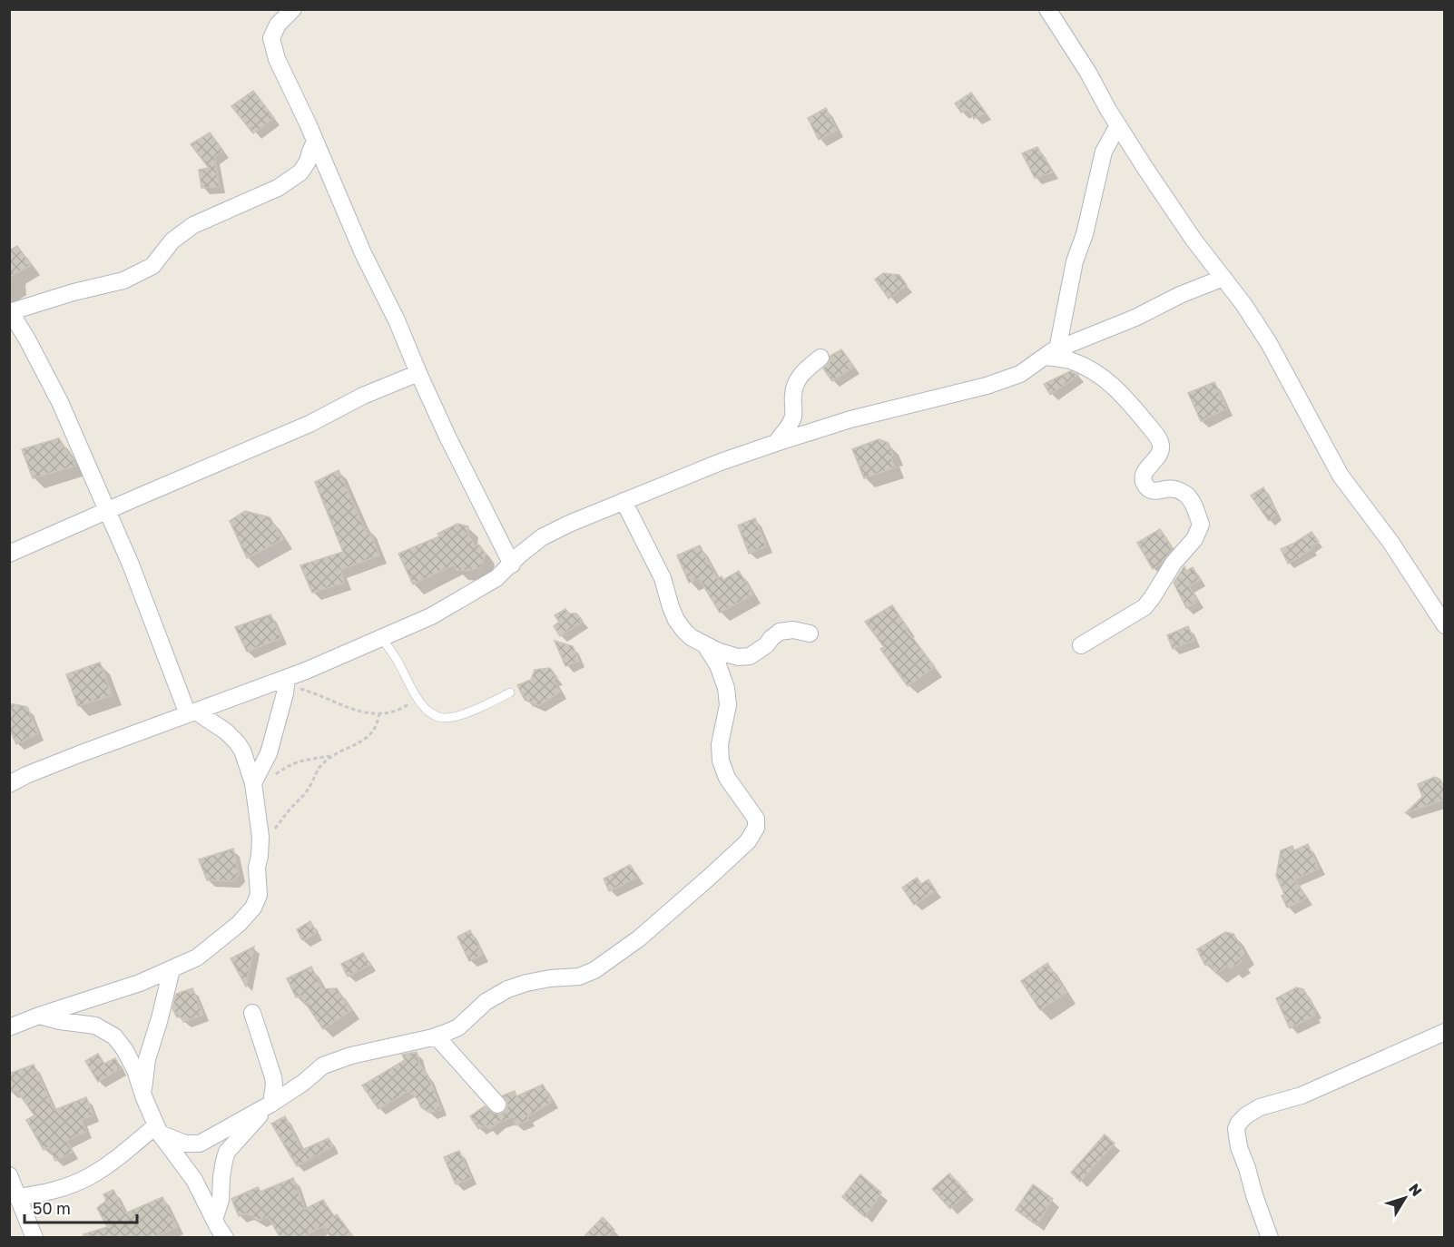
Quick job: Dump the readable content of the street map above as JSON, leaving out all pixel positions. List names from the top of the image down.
{
  "scale_bar": "50 m",
  "north": "top right"
}
